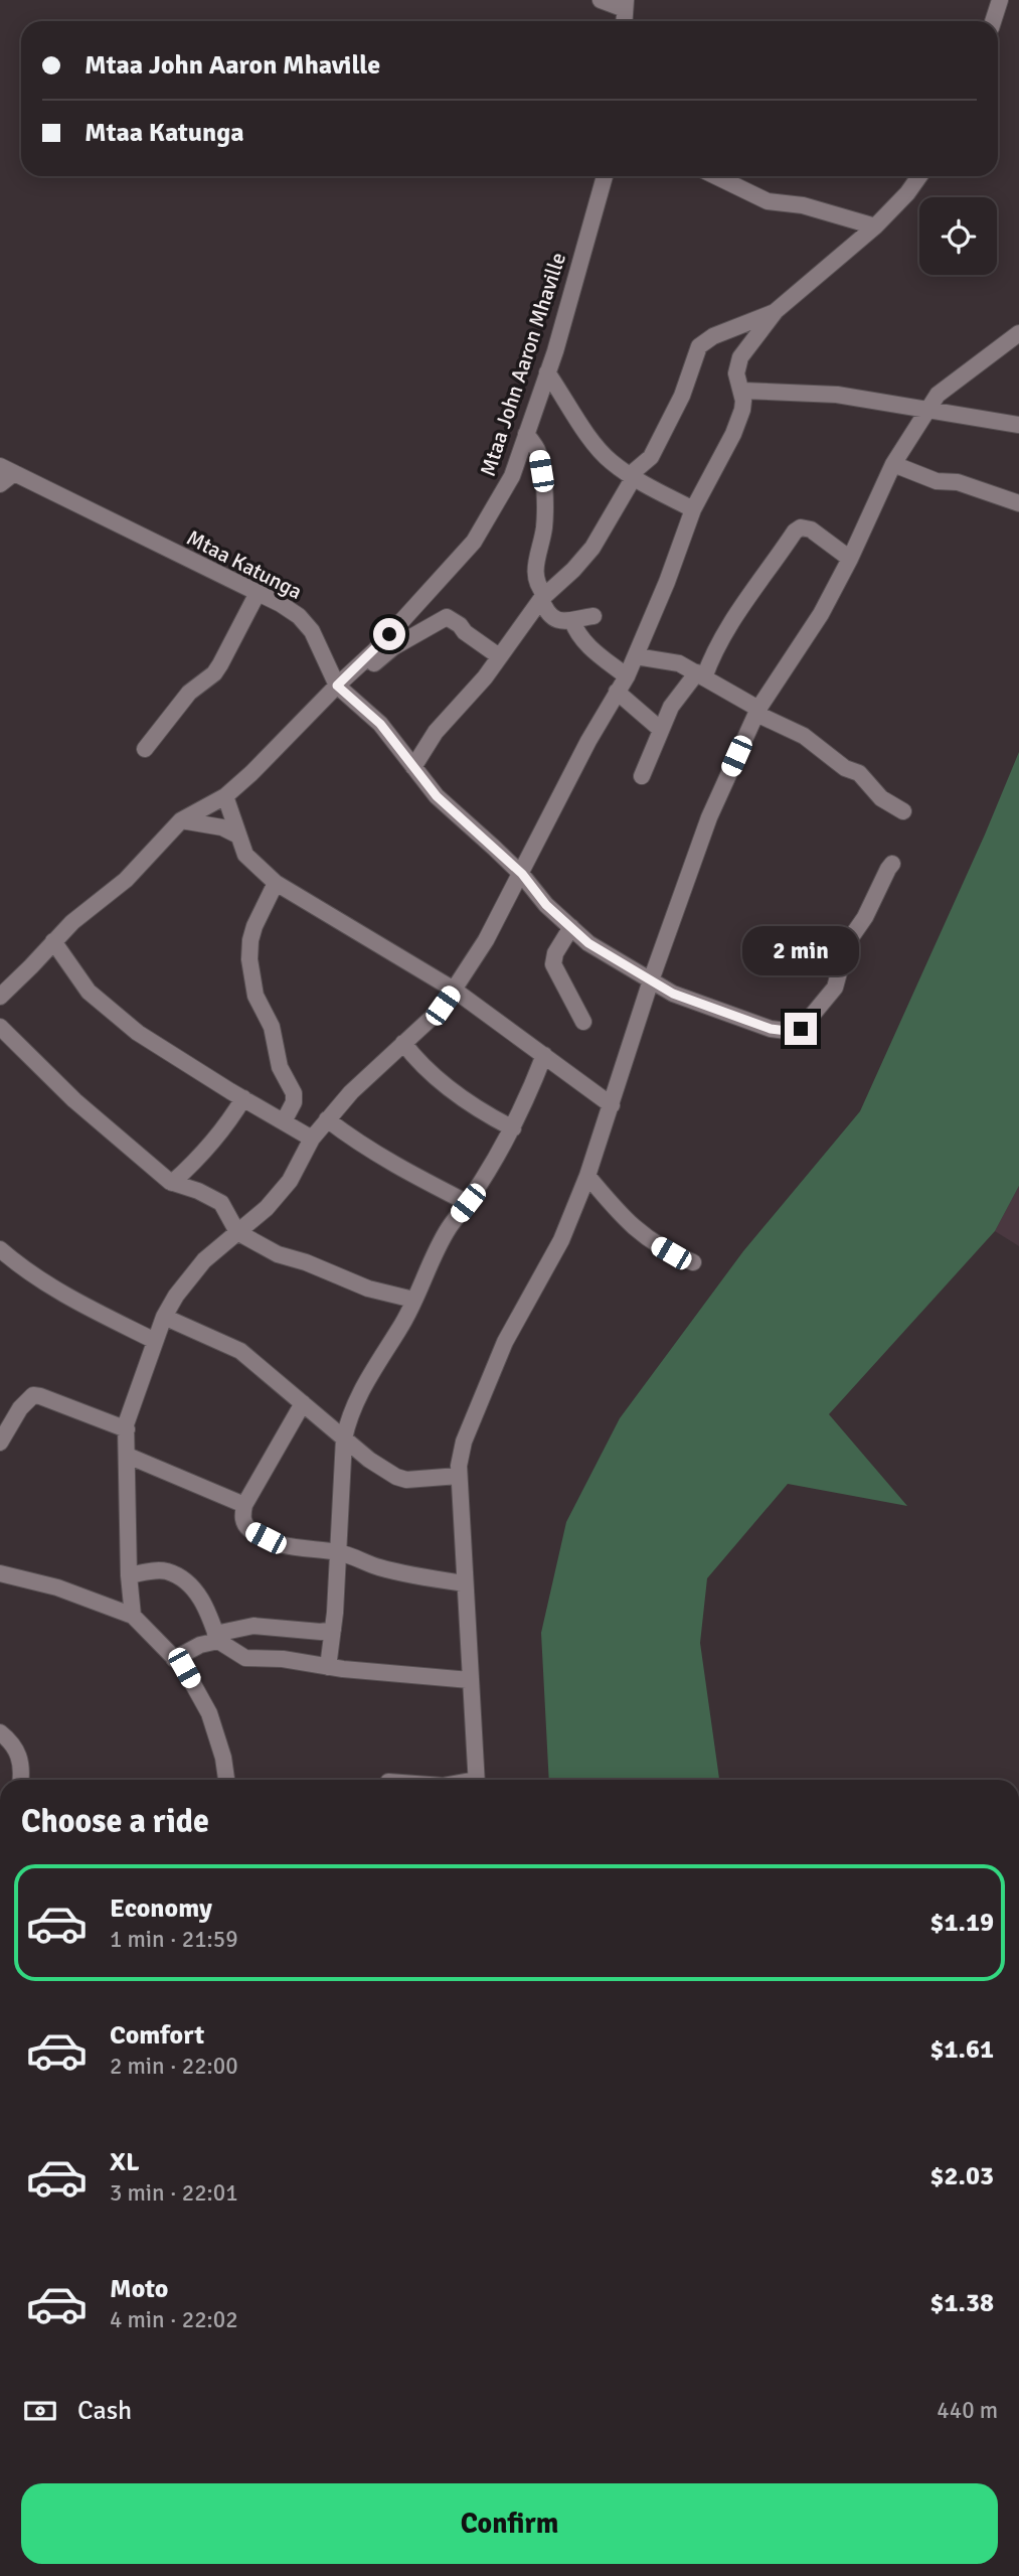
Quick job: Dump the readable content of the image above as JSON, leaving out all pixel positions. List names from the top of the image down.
{
  "streets": {
    "street": ["Mtaa John Aaron Mhaville", "Mtaa Katunga"]
  },
  "crossings": [
    ["Mtaa John Aaron Mhaville", "Mtaa Katunga"]
  ],
  "page": {
    "banner": ["Mtaa John Aaron Mhaville", "Mtaa Katunga"],
    "bubble": "2 min",
    "heading": "Choose a ride",
    "list": [
      {
        "name": "Economy",
        "note": "1 min · 21:59",
        "value": "$1.19"
      },
      {
        "name": "Comfort",
        "note": "2 min · 22:00",
        "value": "$1.61"
      },
      {
        "name": "XL",
        "note": "3 min · 22:01",
        "value": "$2.03"
      },
      {
        "name": "Moto",
        "note": "4 min · 22:02",
        "value": "$1.38"
      }
    ],
    "pay": ["Cash", "440 m"],
    "buttons": "Confirm"
  }
}
